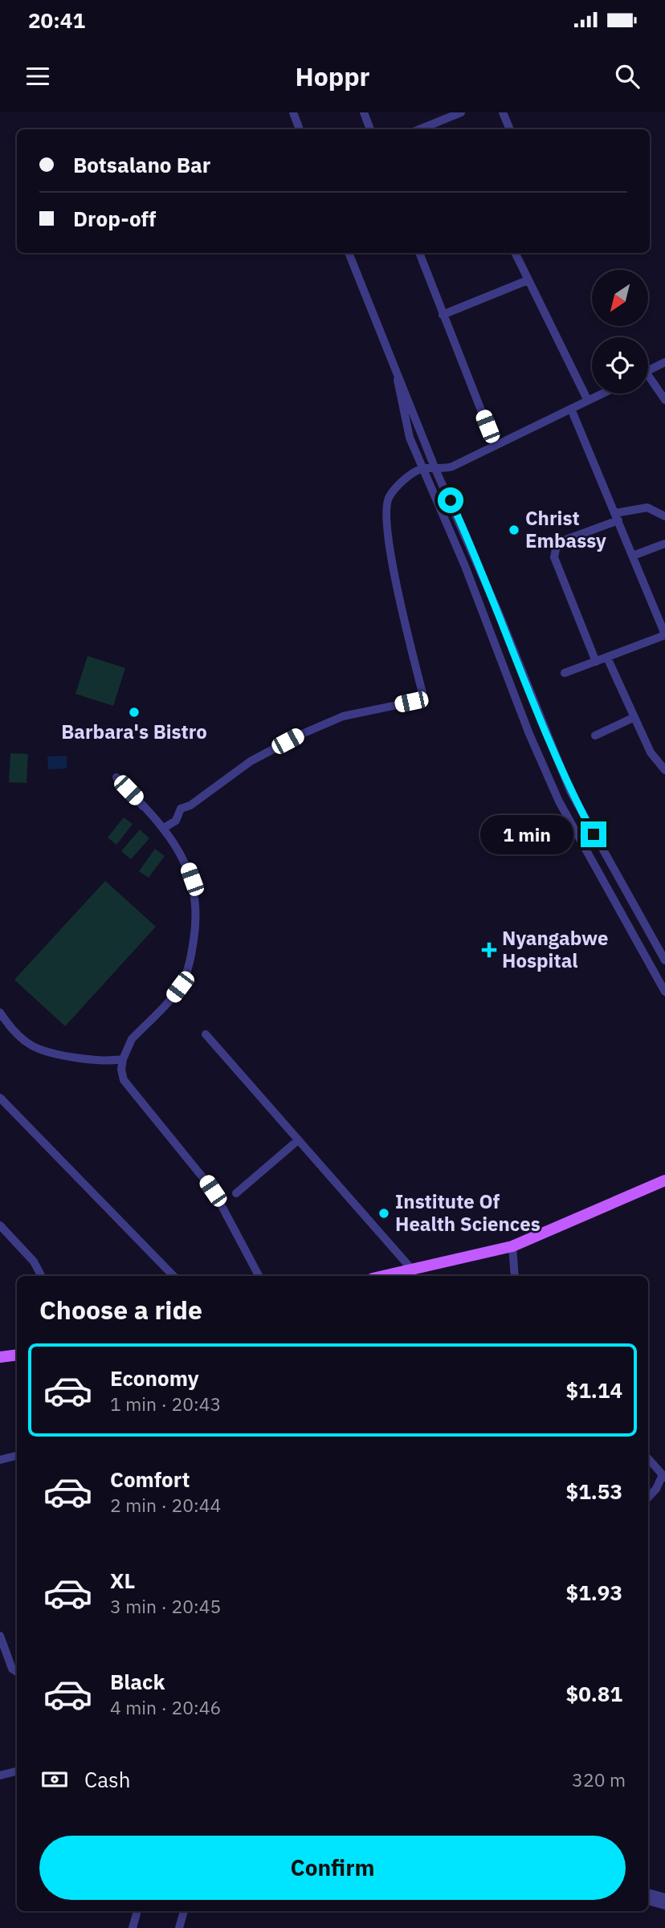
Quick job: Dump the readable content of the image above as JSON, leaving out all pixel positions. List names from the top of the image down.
{
  "places": {
    "other": ["Christ Embassy", "Barbara's Bistro", "Institute Of Health Sciences"],
    "health": ["Nyangabwe Hospital"]
  },
  "north": "bottom left",
  "page": {
    "status": "20:41",
    "header": "Hoppr",
    "banner": ["Botsalano Bar", "Drop-off"],
    "bubble": "1 min",
    "heading": "Choose a ride",
    "list": [
      {
        "name": "Economy",
        "note": "1 min · 20:43",
        "value": "$1.14"
      },
      {
        "name": "Comfort",
        "note": "2 min · 20:44",
        "value": "$1.53"
      },
      {
        "name": "XL",
        "note": "3 min · 20:45",
        "value": "$1.93"
      },
      {
        "name": "Black",
        "note": "4 min · 20:46",
        "value": "$0.81"
      }
    ],
    "pay": ["Cash", "320 m"],
    "buttons": "Confirm"
  }
}
